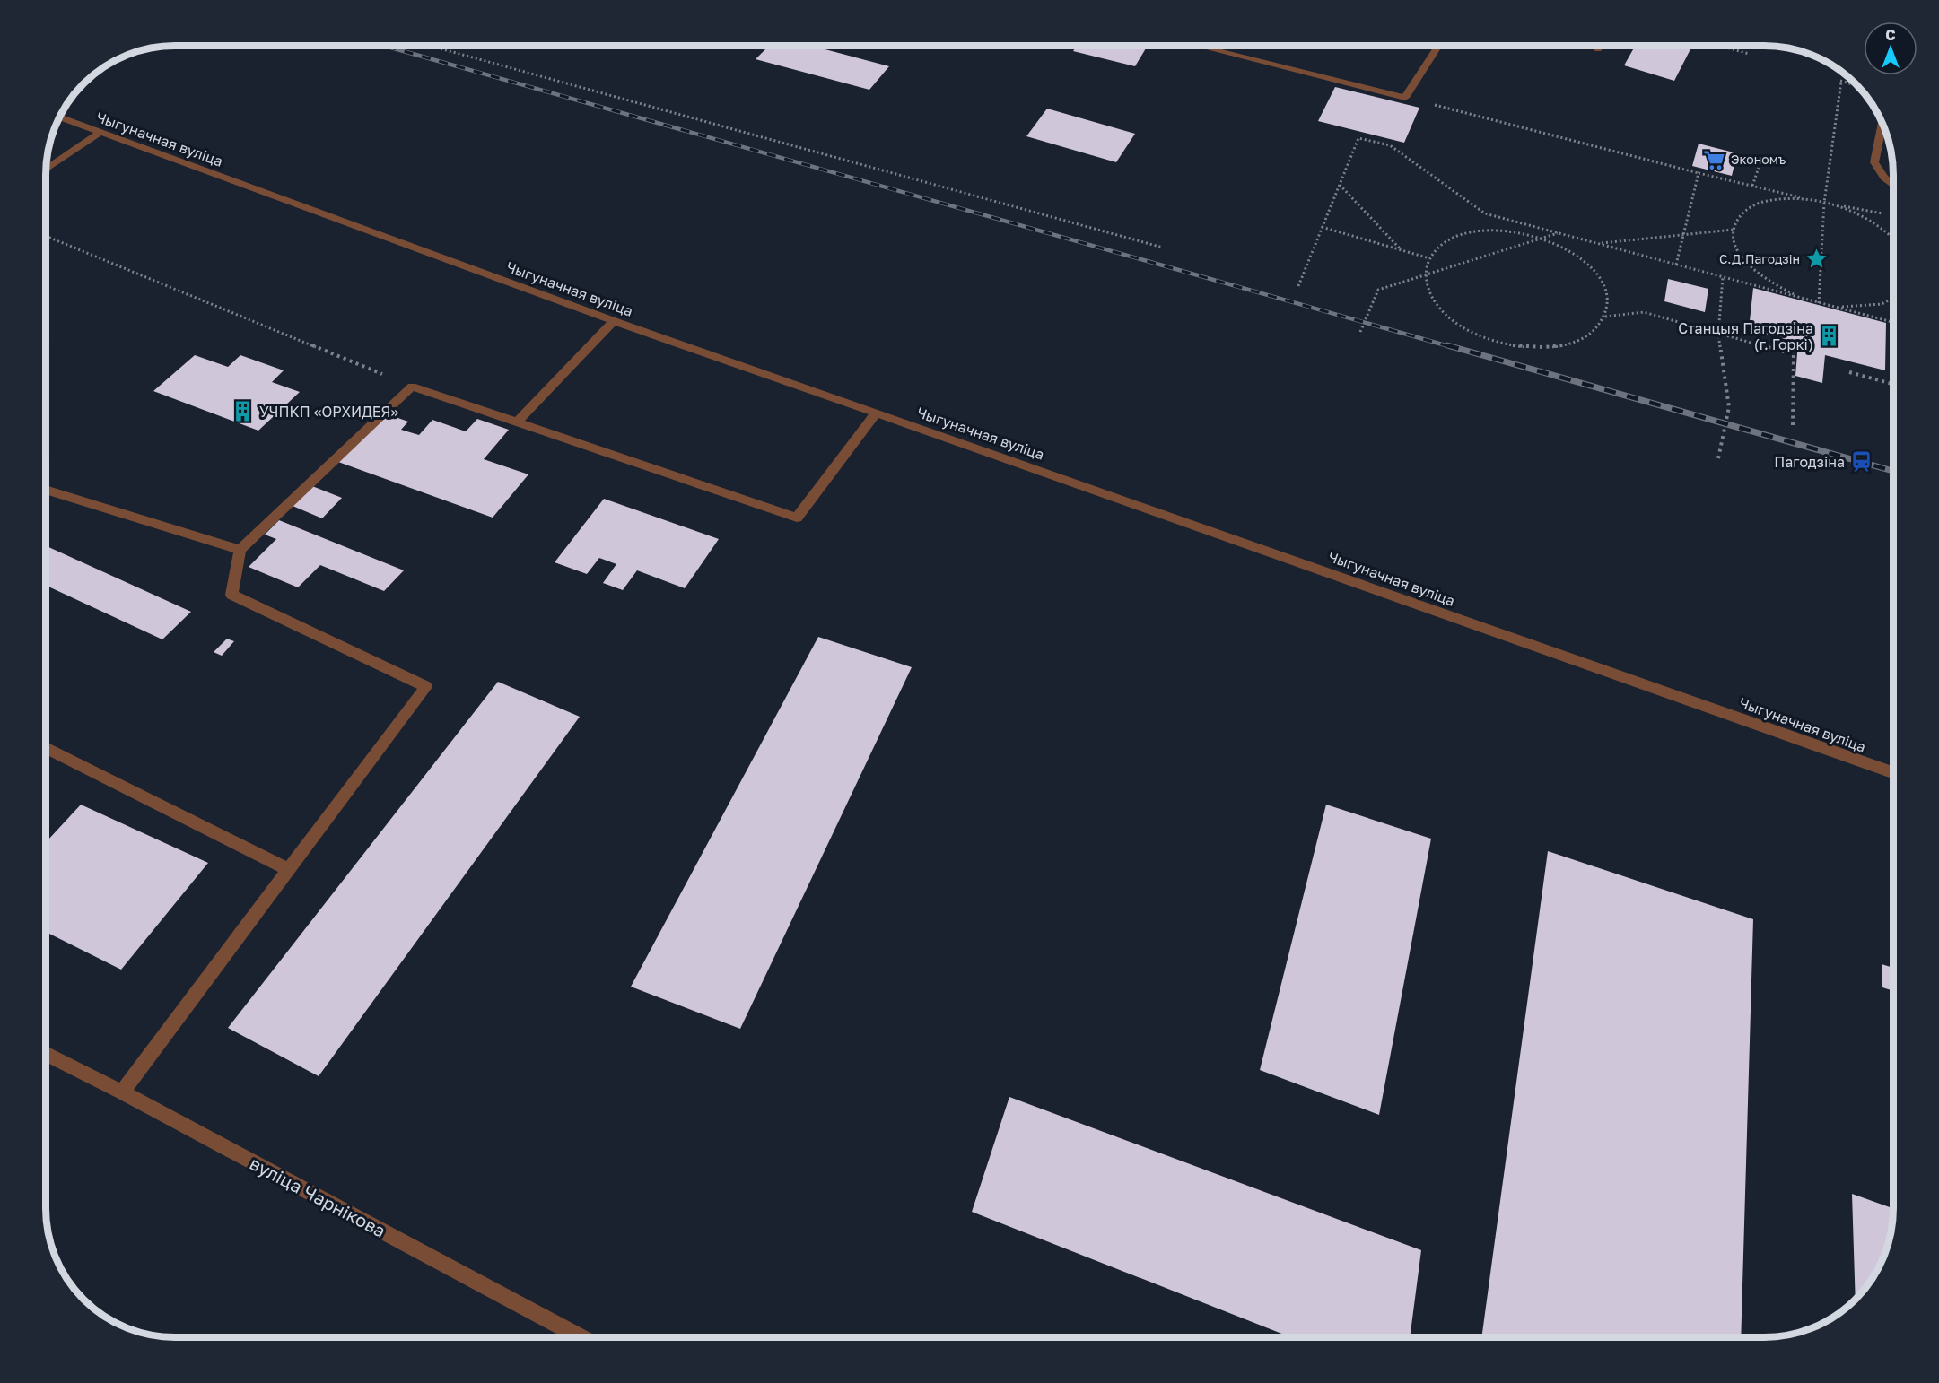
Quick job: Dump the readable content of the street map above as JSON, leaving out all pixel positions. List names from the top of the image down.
{
  "streets": {
    "street": ["Чыгуначная вуліца", "вуліца Чарнікова"]
  },
  "places": {
    "supermarket": ["Экономъ"],
    "place": ["С.Д.Пагодзін"],
    "building": ["Станцыя Пагодзіна (г. Горкі)", "УЧПКП «ОРХИДЕЯ»"],
    "station": ["Пагодзіна"]
  },
  "north": "top"
}
